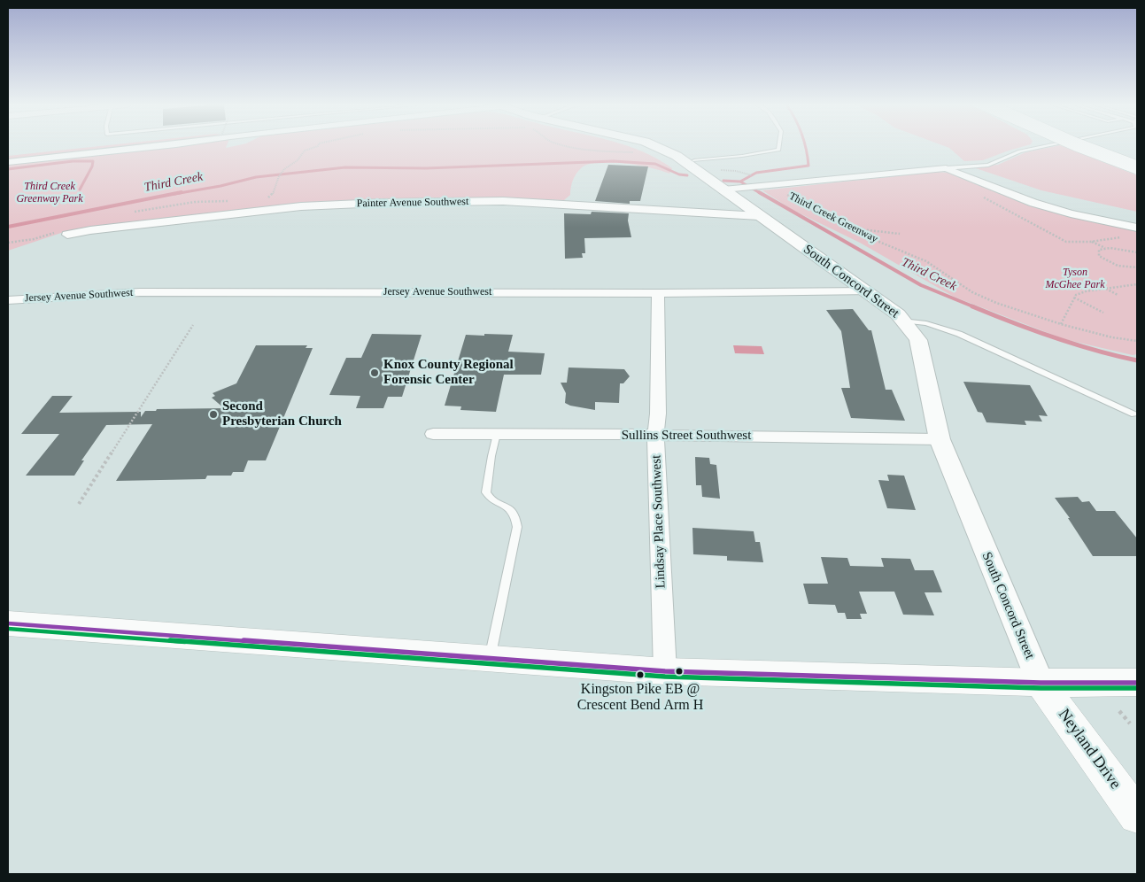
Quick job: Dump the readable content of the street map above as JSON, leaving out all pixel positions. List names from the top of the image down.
{
  "streets": {
    "main road": ["Neyland Drive"],
    "street": [
      "Painter Avenue Southwest",
      "South Concord Street",
      "Jersey Avenue Southwest",
      "Sullins Street Southwest",
      "Lindsay Place Southwest"
    ],
    "path": ["Third Creek Greenway"]
  },
  "crossings": [
    ["Painter Avenue Southwest", "South Concord Street"],
    ["South Concord Street", "Jersey Avenue Southwest"],
    ["South Concord Street", "Sullins Street Southwest"],
    ["South Concord Street", "Neyland Drive"],
    ["Jersey Avenue Southwest", "Lindsay Place Southwest"],
    ["Sullins Street Southwest", "Lindsay Place Southwest"]
  ],
  "water": ["Third Creek"],
  "parks": ["Third Creek Greenway Park", "Tyson McGhee Park"],
  "places": ["Knox County Regional Forensic Center", "Second Presbyterian Church", "Kingston Pike EB @ Crescent Bend Arm H"]
}
